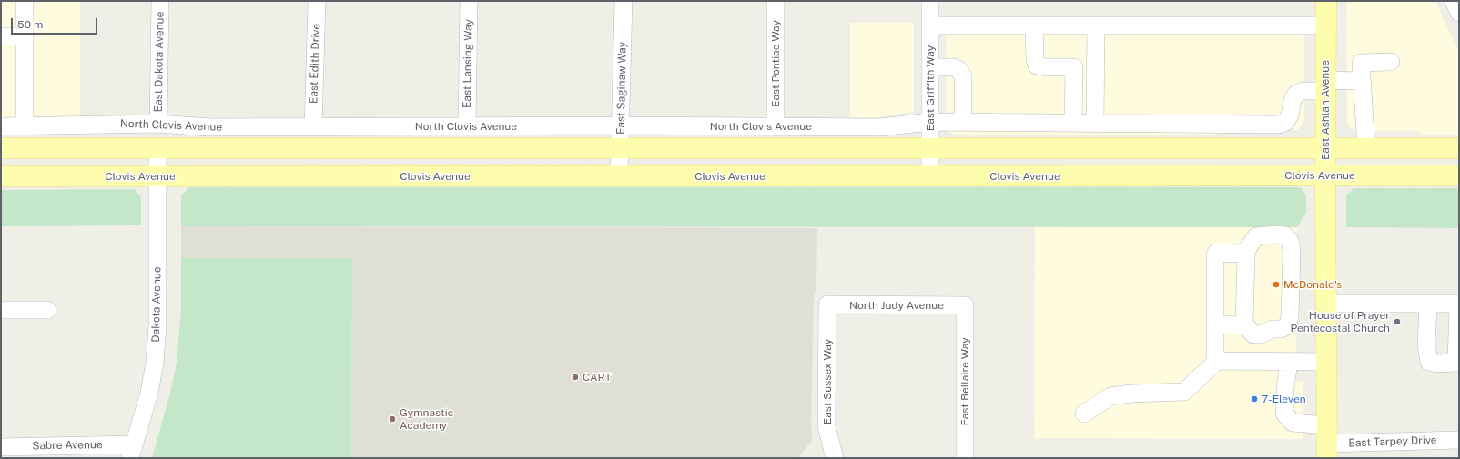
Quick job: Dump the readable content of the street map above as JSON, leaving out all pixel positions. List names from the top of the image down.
{
  "streets": {
    "main road": ["East Ashlan Avenue", "Clovis Avenue"],
    "street": [
      "East Dakota Avenue",
      "East Edith Drive",
      "East Lansing Way",
      "East Pontiac Way",
      "East Saginaw Way",
      "East Griffith Way",
      "North Clovis Avenue",
      "Dakota Avenue",
      "North Judy Avenue",
      "East Sussex Way",
      "East Bellaire Way",
      "East Tarpey Drive",
      "Sabre Avenue"
    ]
  },
  "crossings": [
    ["East Dakota Avenue", "North Clovis Avenue"],
    ["East Edith Drive", "North Clovis Avenue"],
    ["East Lansing Way", "North Clovis Avenue"],
    ["East Pontiac Way", "North Clovis Avenue"],
    ["East Saginaw Way", "North Clovis Avenue"],
    ["East Saginaw Way", "Clovis Avenue"],
    ["East Griffith Way", "North Clovis Avenue"],
    ["East Griffith Way", "Clovis Avenue"],
    ["East Ashlan Avenue", "North Clovis Avenue"],
    ["East Ashlan Avenue", "Clovis Avenue"],
    ["East Ashlan Avenue", "East Tarpey Drive"],
    ["Clovis Avenue", "Dakota Avenue"],
    ["Dakota Avenue", "Sabre Avenue"],
    ["North Judy Avenue", "East Sussex Way"],
    ["North Judy Avenue", "East Bellaire Way"]
  ],
  "places": [
    "McDonald's",
    "House of Prayer Pentecostal Church",
    "CART",
    "7-Eleven",
    "Gymnastic Academy"
  ],
  "scale_bar": "50 m"
}
